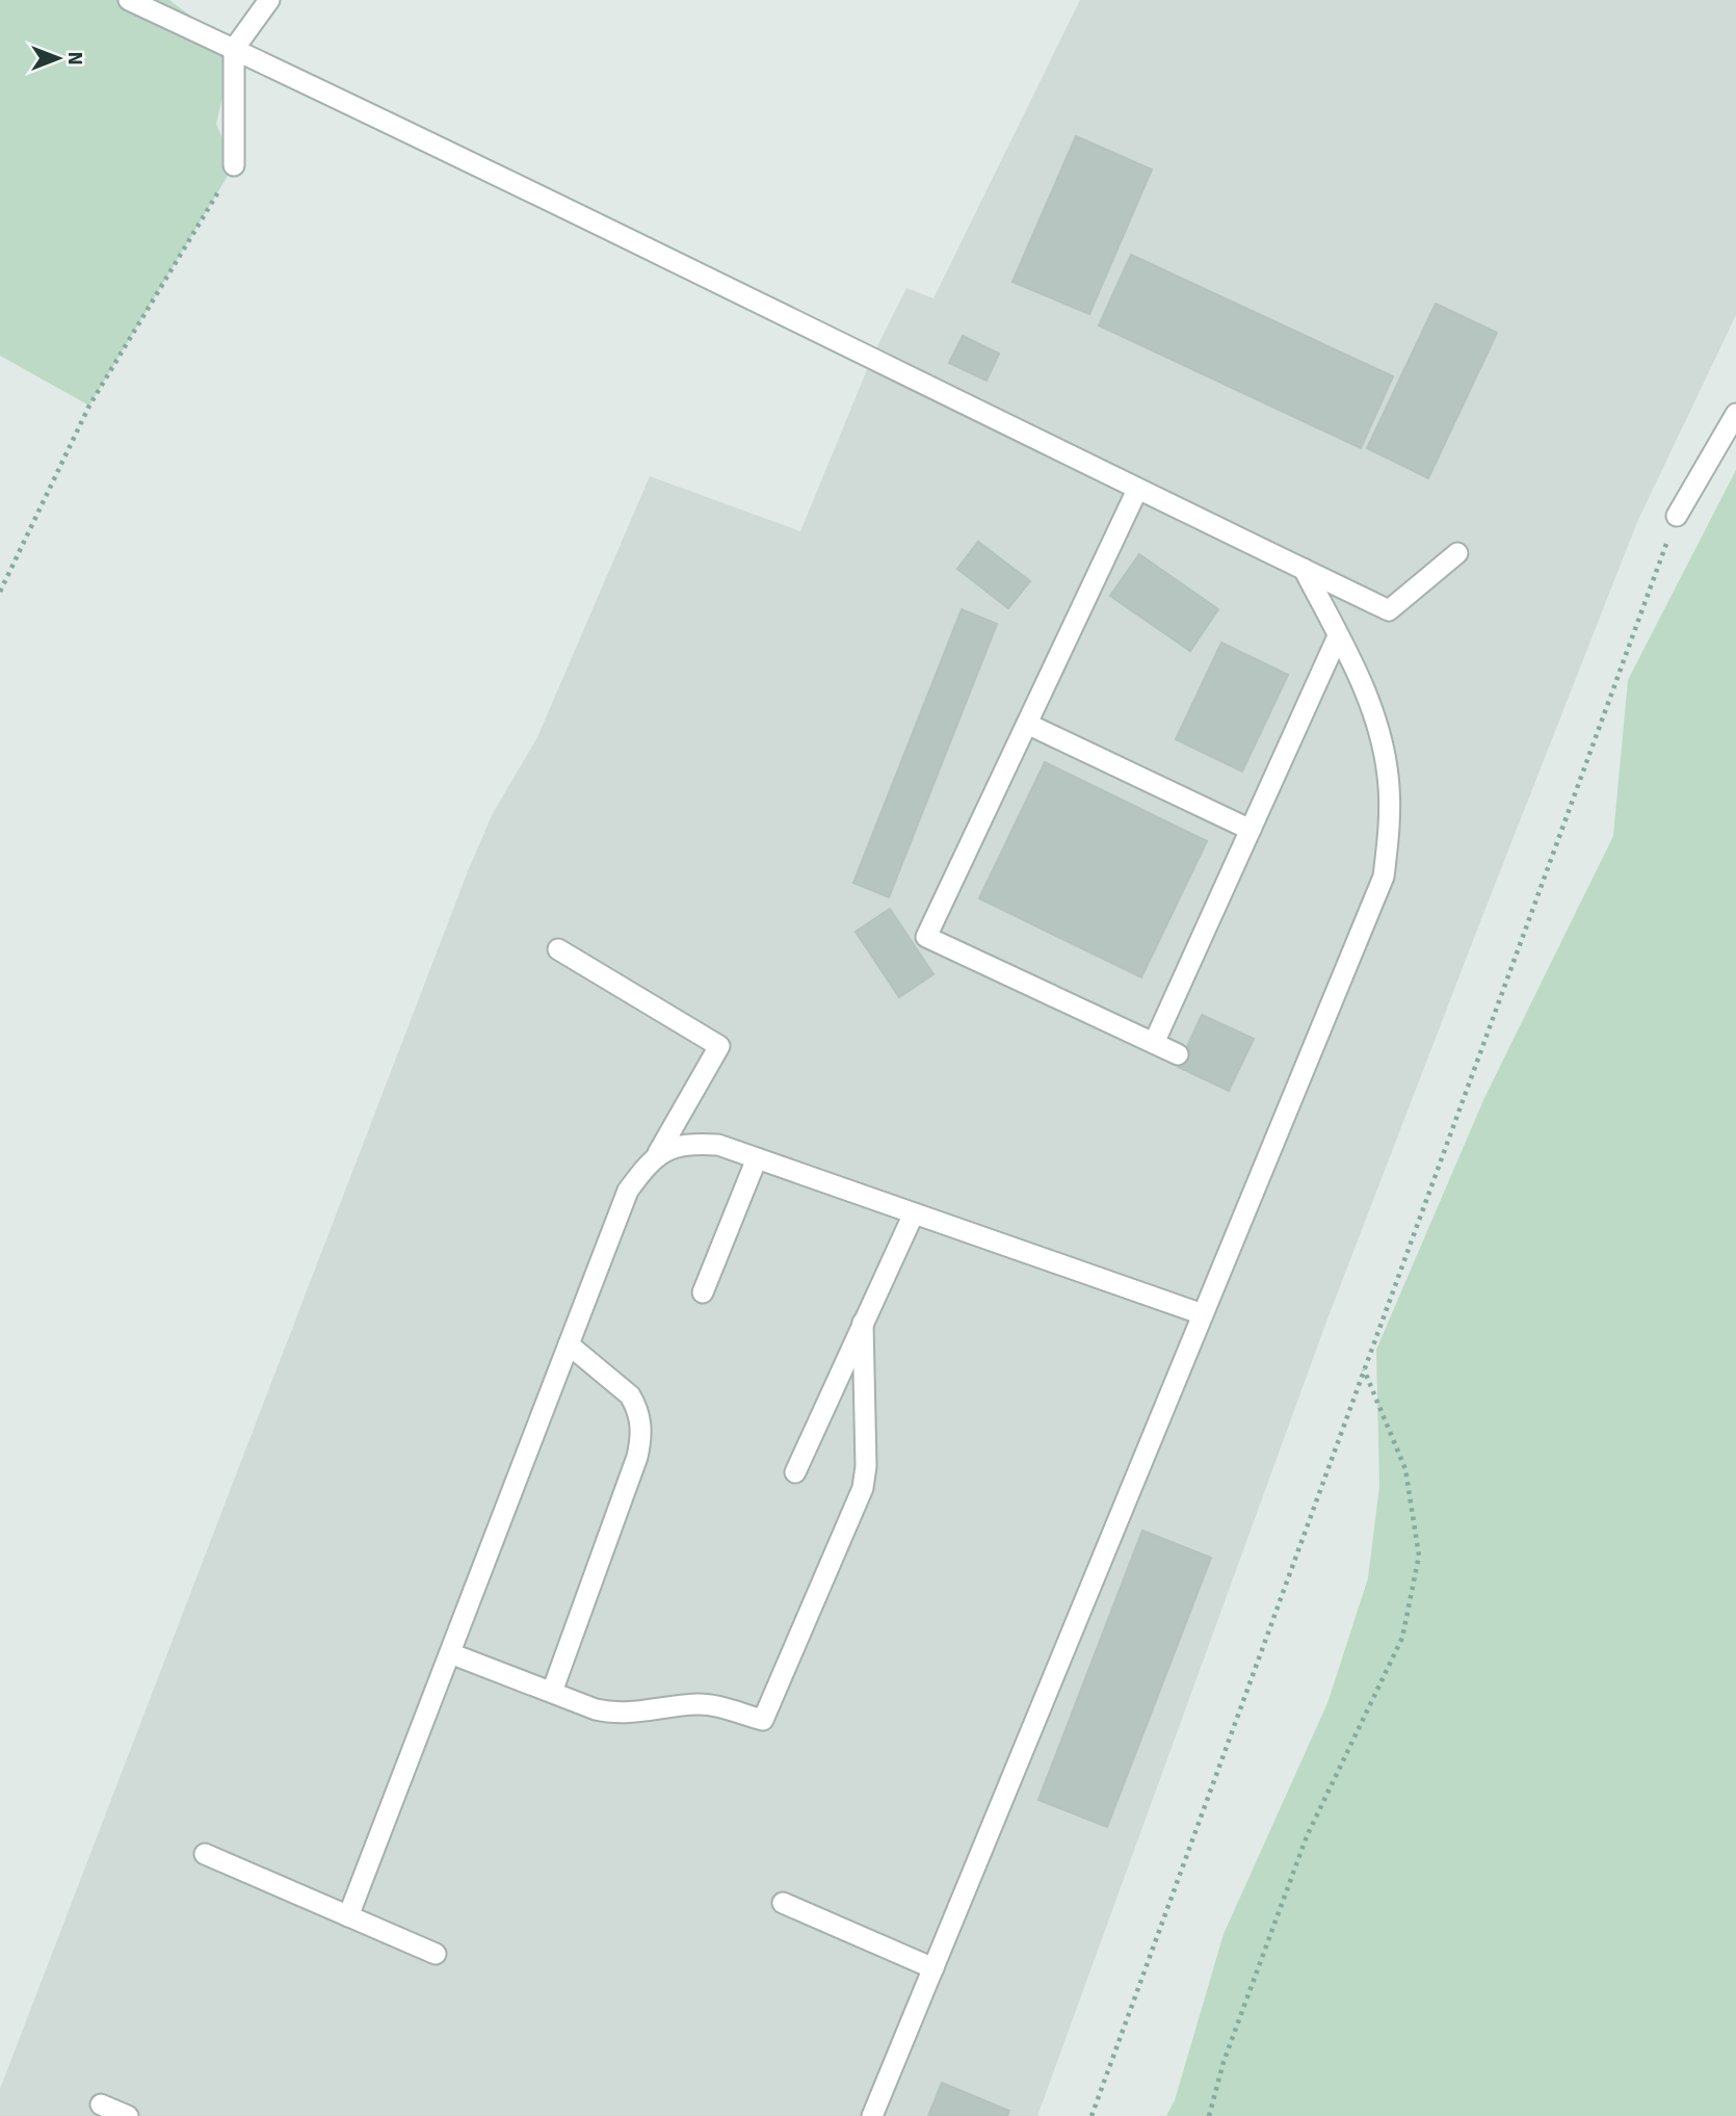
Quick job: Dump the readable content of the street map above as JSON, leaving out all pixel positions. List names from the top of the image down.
{
  "north": "right"
}
